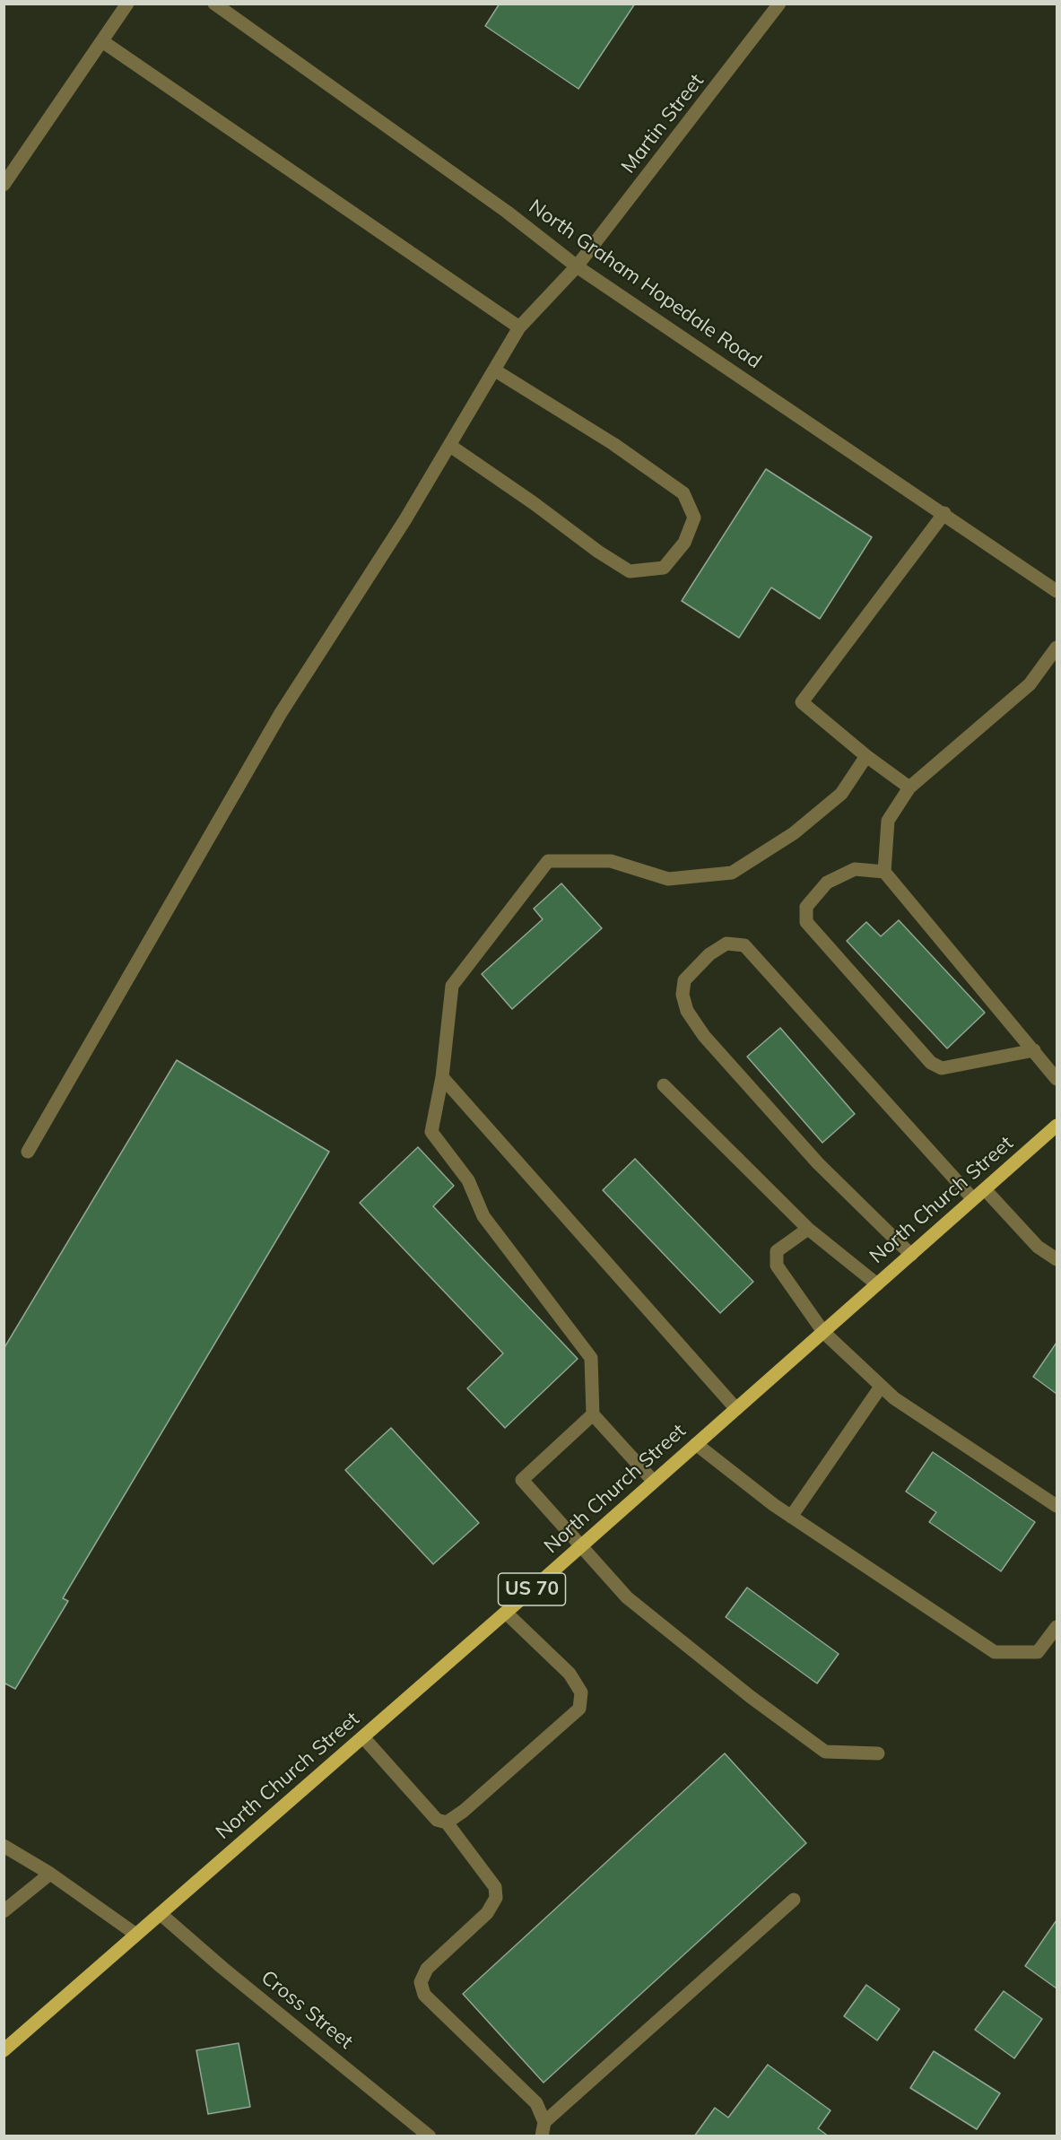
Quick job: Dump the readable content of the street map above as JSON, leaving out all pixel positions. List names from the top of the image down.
{
  "streets": {
    "main road": ["North Church Street", "US 70"],
    "street": ["Martin Street", "North Graham Hopedale Road", "Cross Street"]
  },
  "crossings": [
    ["Martin Street", "North Graham Hopedale Road"],
    ["North Church Street", "Cross Street"]
  ]
}
